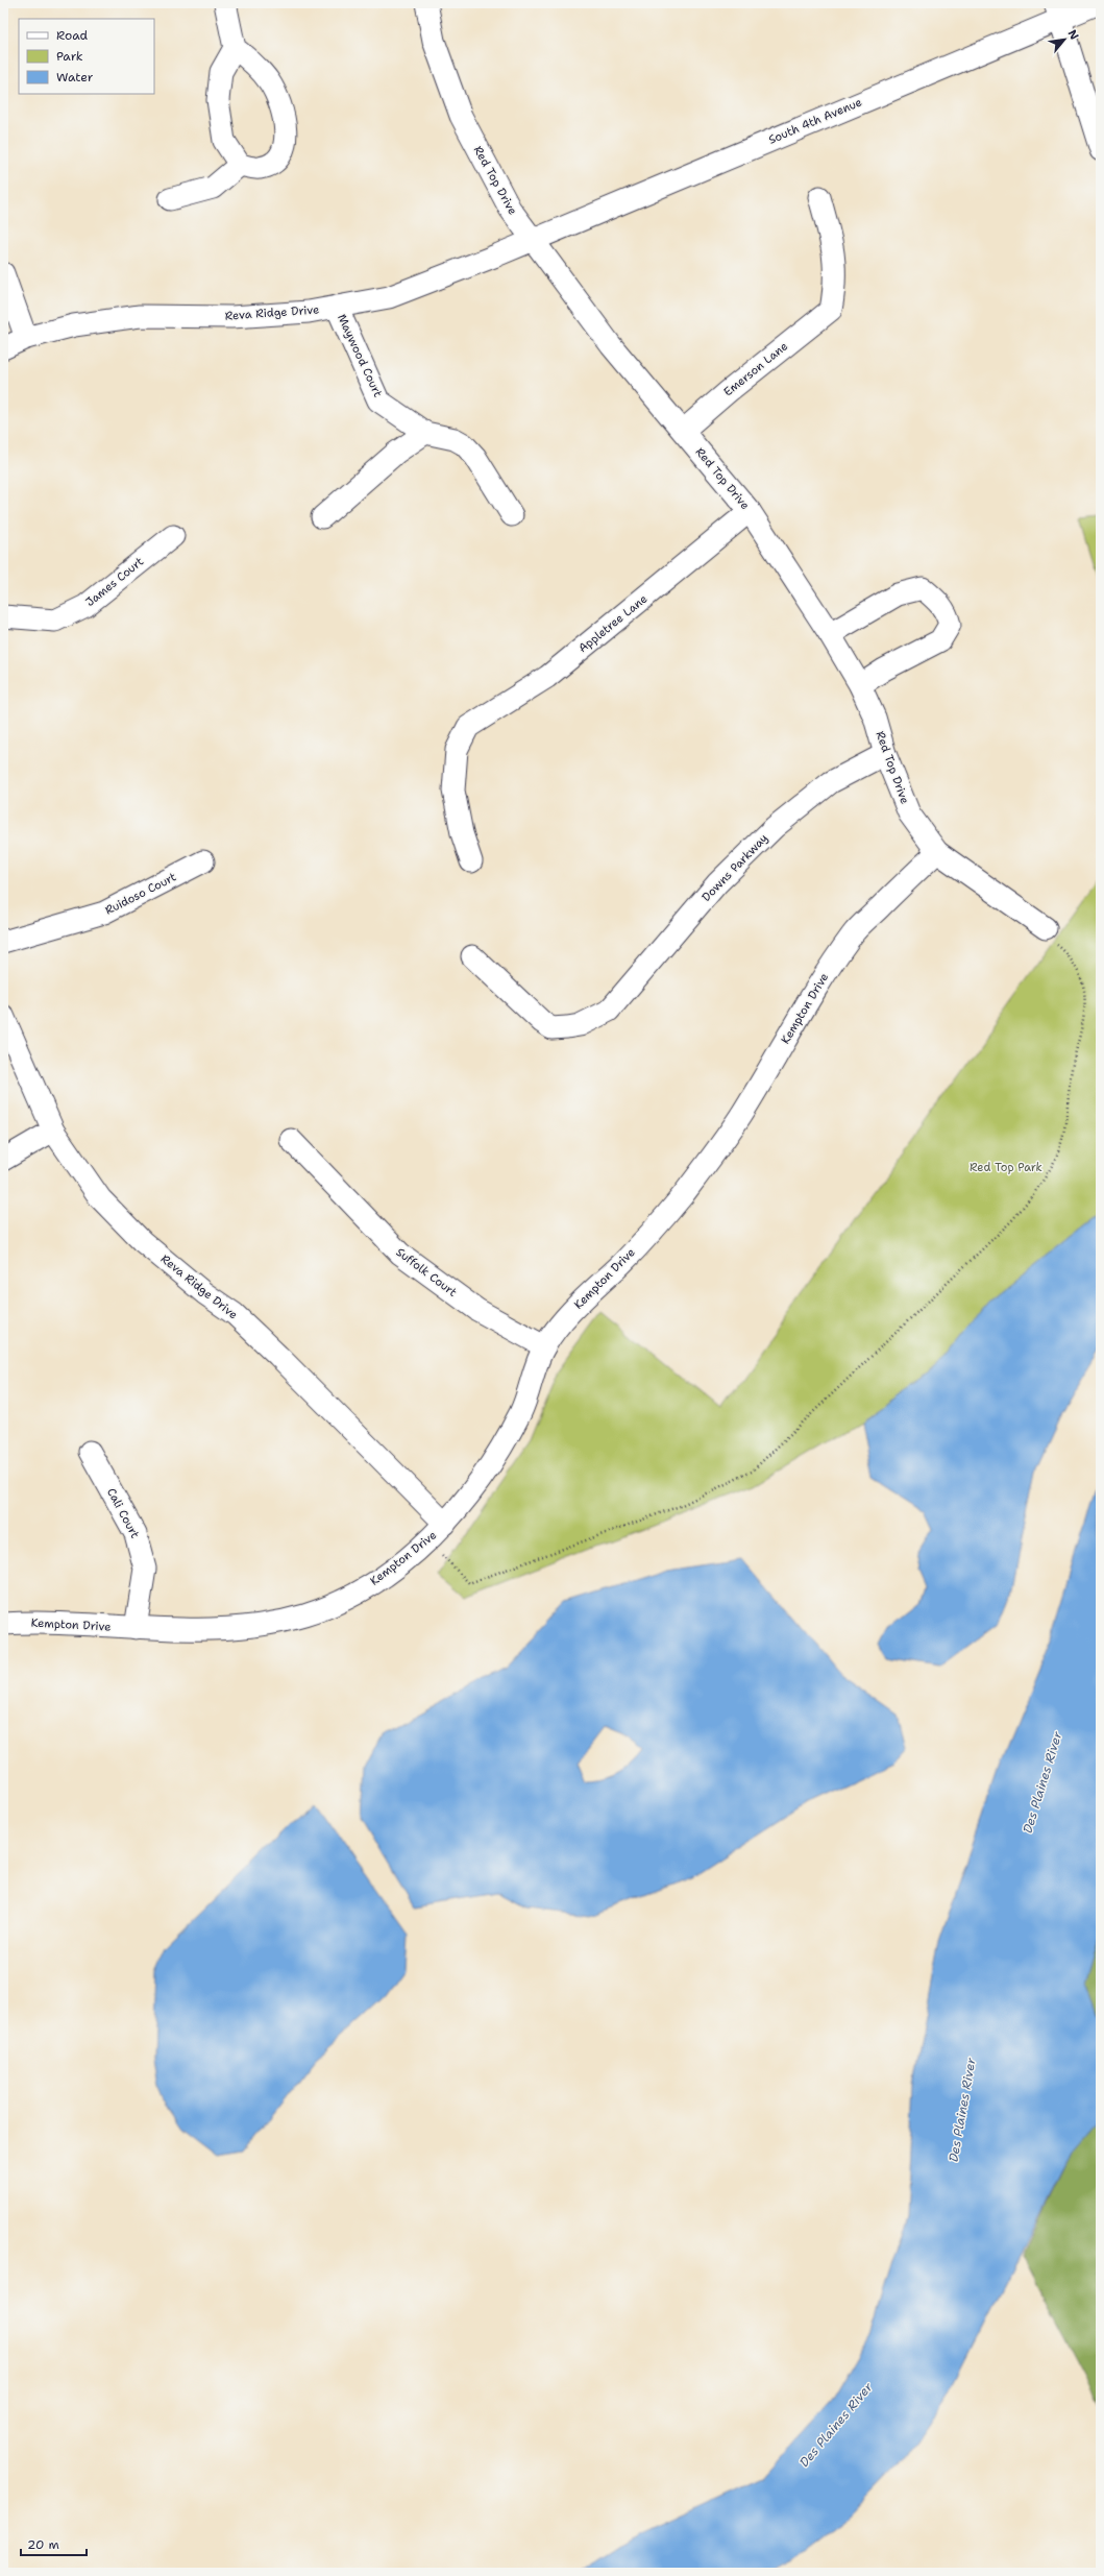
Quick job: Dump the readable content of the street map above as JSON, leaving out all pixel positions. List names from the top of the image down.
{
  "streets": {
    "street": [
      "South 4th Avenue",
      "Red Top Drive",
      "Reva Ridge Drive",
      "Maywood Court",
      "Emerson Lane",
      "James Court",
      "Appletree Lane",
      "Downs Parkway",
      "Ruidoso Court",
      "Kempton Drive",
      "Suffolk Court",
      "Cali Court"
    ]
  },
  "crossings": [
    ["South 4th Avenue", "Red Top Drive"],
    ["South 4th Avenue", "Reva Ridge Drive"],
    ["Red Top Drive", "Reva Ridge Drive"],
    ["Red Top Drive", "Emerson Lane"],
    ["Red Top Drive", "Appletree Lane"],
    ["Red Top Drive", "Downs Parkway"],
    ["Red Top Drive", "Kempton Drive"],
    ["Reva Ridge Drive", "Maywood Court"],
    ["Reva Ridge Drive", "Kempton Drive"],
    ["Kempton Drive", "Suffolk Court"],
    ["Kempton Drive", "Cali Court"]
  ],
  "water": ["Des Plaines River"],
  "parks": ["Red Top Park"],
  "legend": ["Road", "Park", "Water"],
  "scale_bar": "20 m",
  "north": "top right"
}
